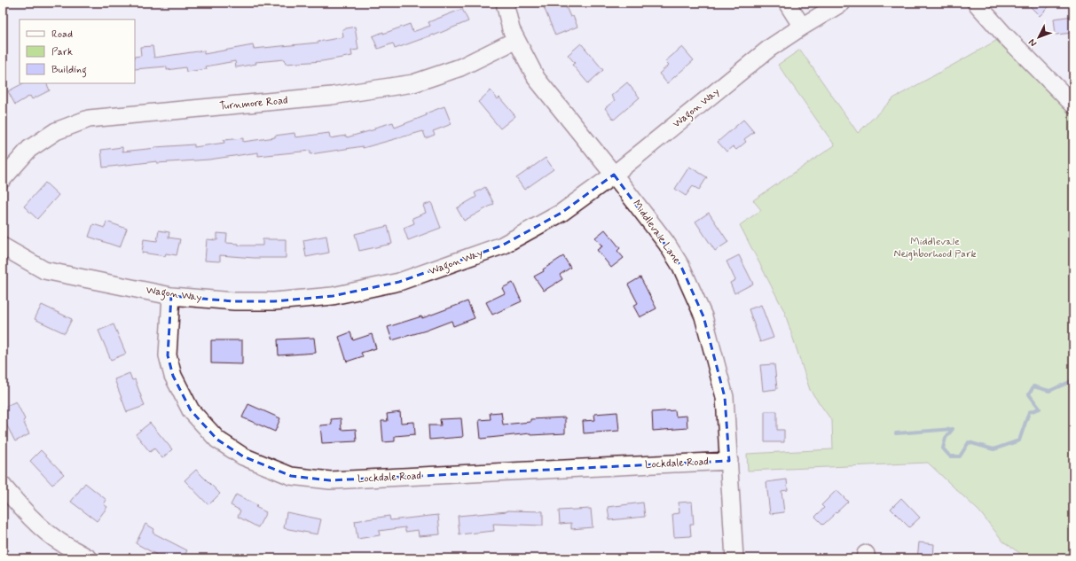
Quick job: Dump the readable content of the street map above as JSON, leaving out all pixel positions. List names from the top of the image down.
{
  "streets": {
    "street": [
      "Turnmore Road",
      "Wagon Way",
      "Middlevale Lane",
      "Lockdale Road"
    ]
  },
  "crossings": [
    ["Turnmore Road", "Middlevale Lane"],
    ["Wagon Way", "Middlevale Lane"],
    ["Wagon Way", "Lockdale Road"],
    ["Middlevale Lane", "Lockdale Road"]
  ],
  "parks": ["Middlevale Neighborhood Park"],
  "legend": ["Road", "Park", "Building"],
  "north": "bottom left"
}
